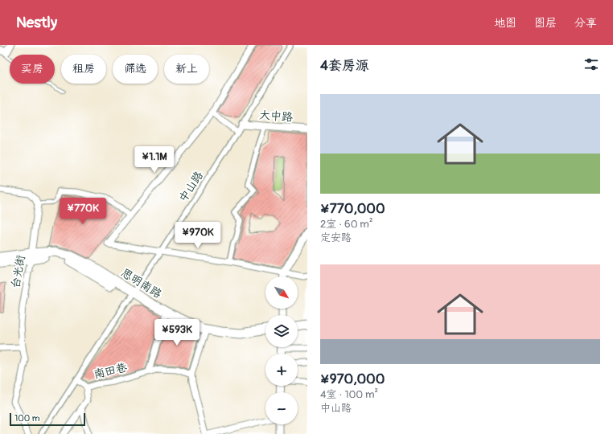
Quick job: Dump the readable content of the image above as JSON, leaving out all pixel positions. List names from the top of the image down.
{
  "streets": {
    "main road": ["思明南路"],
    "street": [
      "大中路",
      "中山路",
      "台光街",
      "南田巷"
    ]
  },
  "crossings": [
    ["大中路", "中山路"],
    ["中山路", "思明南路"],
    ["台光街", "思明南路"]
  ],
  "scale_bar": "100 m",
  "north": "bottom right",
  "page": {
    "header": "Nestly",
    "nav": ["地图", "图层", "分享"],
    "heading": "4套房源",
    "chip": [
      "买房",
      "租房",
      "筛选",
      "新上"
    ],
    "list": [
      {
        "name": "¥770,000",
        "note": "2室 · 60 m² · 定安路"
      },
      {
        "name": "¥970,000",
        "note": "4室 · 100 m² · 中山路"
      }
    ],
    "price": [
      "¥1.1M",
      "¥770K",
      "¥970K",
      "¥593K"
    ],
    "map_buttons": ["+", "−"],
    "scale": "100 m"
  }
}
